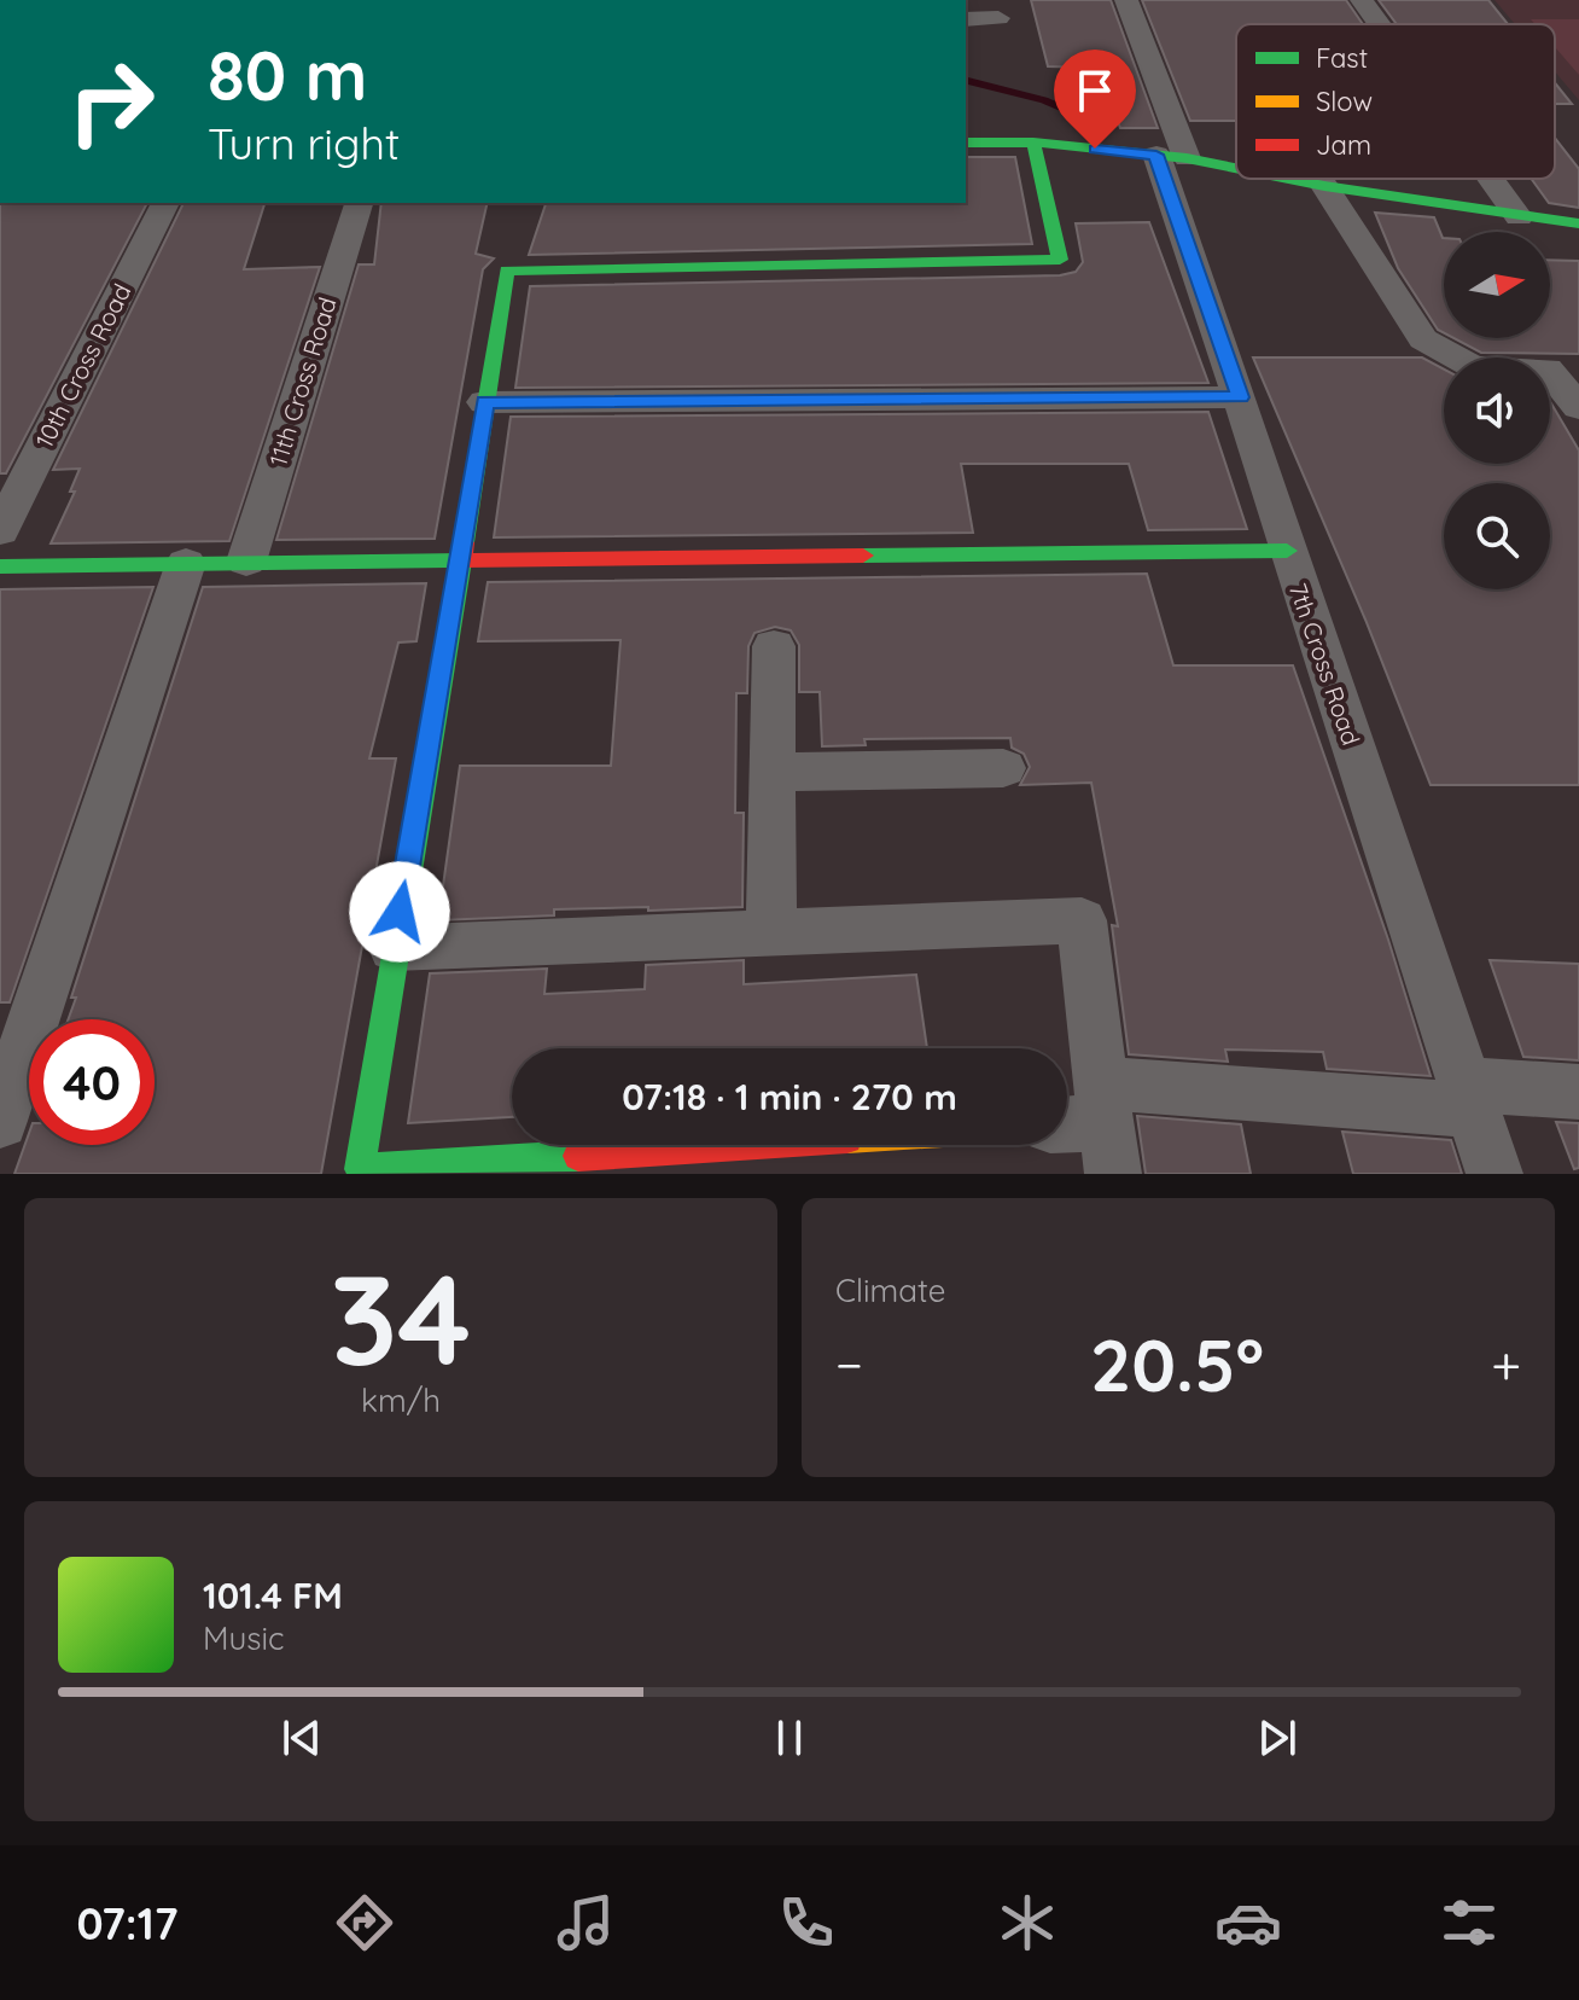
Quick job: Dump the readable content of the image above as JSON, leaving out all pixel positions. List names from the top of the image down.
{
  "streets": {
    "street": ["10th Cross Road", "11th Cross Road", "7th Cross Road"]
  },
  "legend": ["Fast", "Slow", "Jam"],
  "north": "right",
  "page": {
    "turn": ["80 m", "Turn right"],
    "limit": "40",
    "trip": "07:18 · 1 min · 270 m",
    "tile": [
      ["34", "km/h"],
      "Climate"
    ],
    "heat": ["−", "20.5°", "+"],
    "song": ["101.4 FM", "Music"],
    "tabs": "07:17"
  }
}
